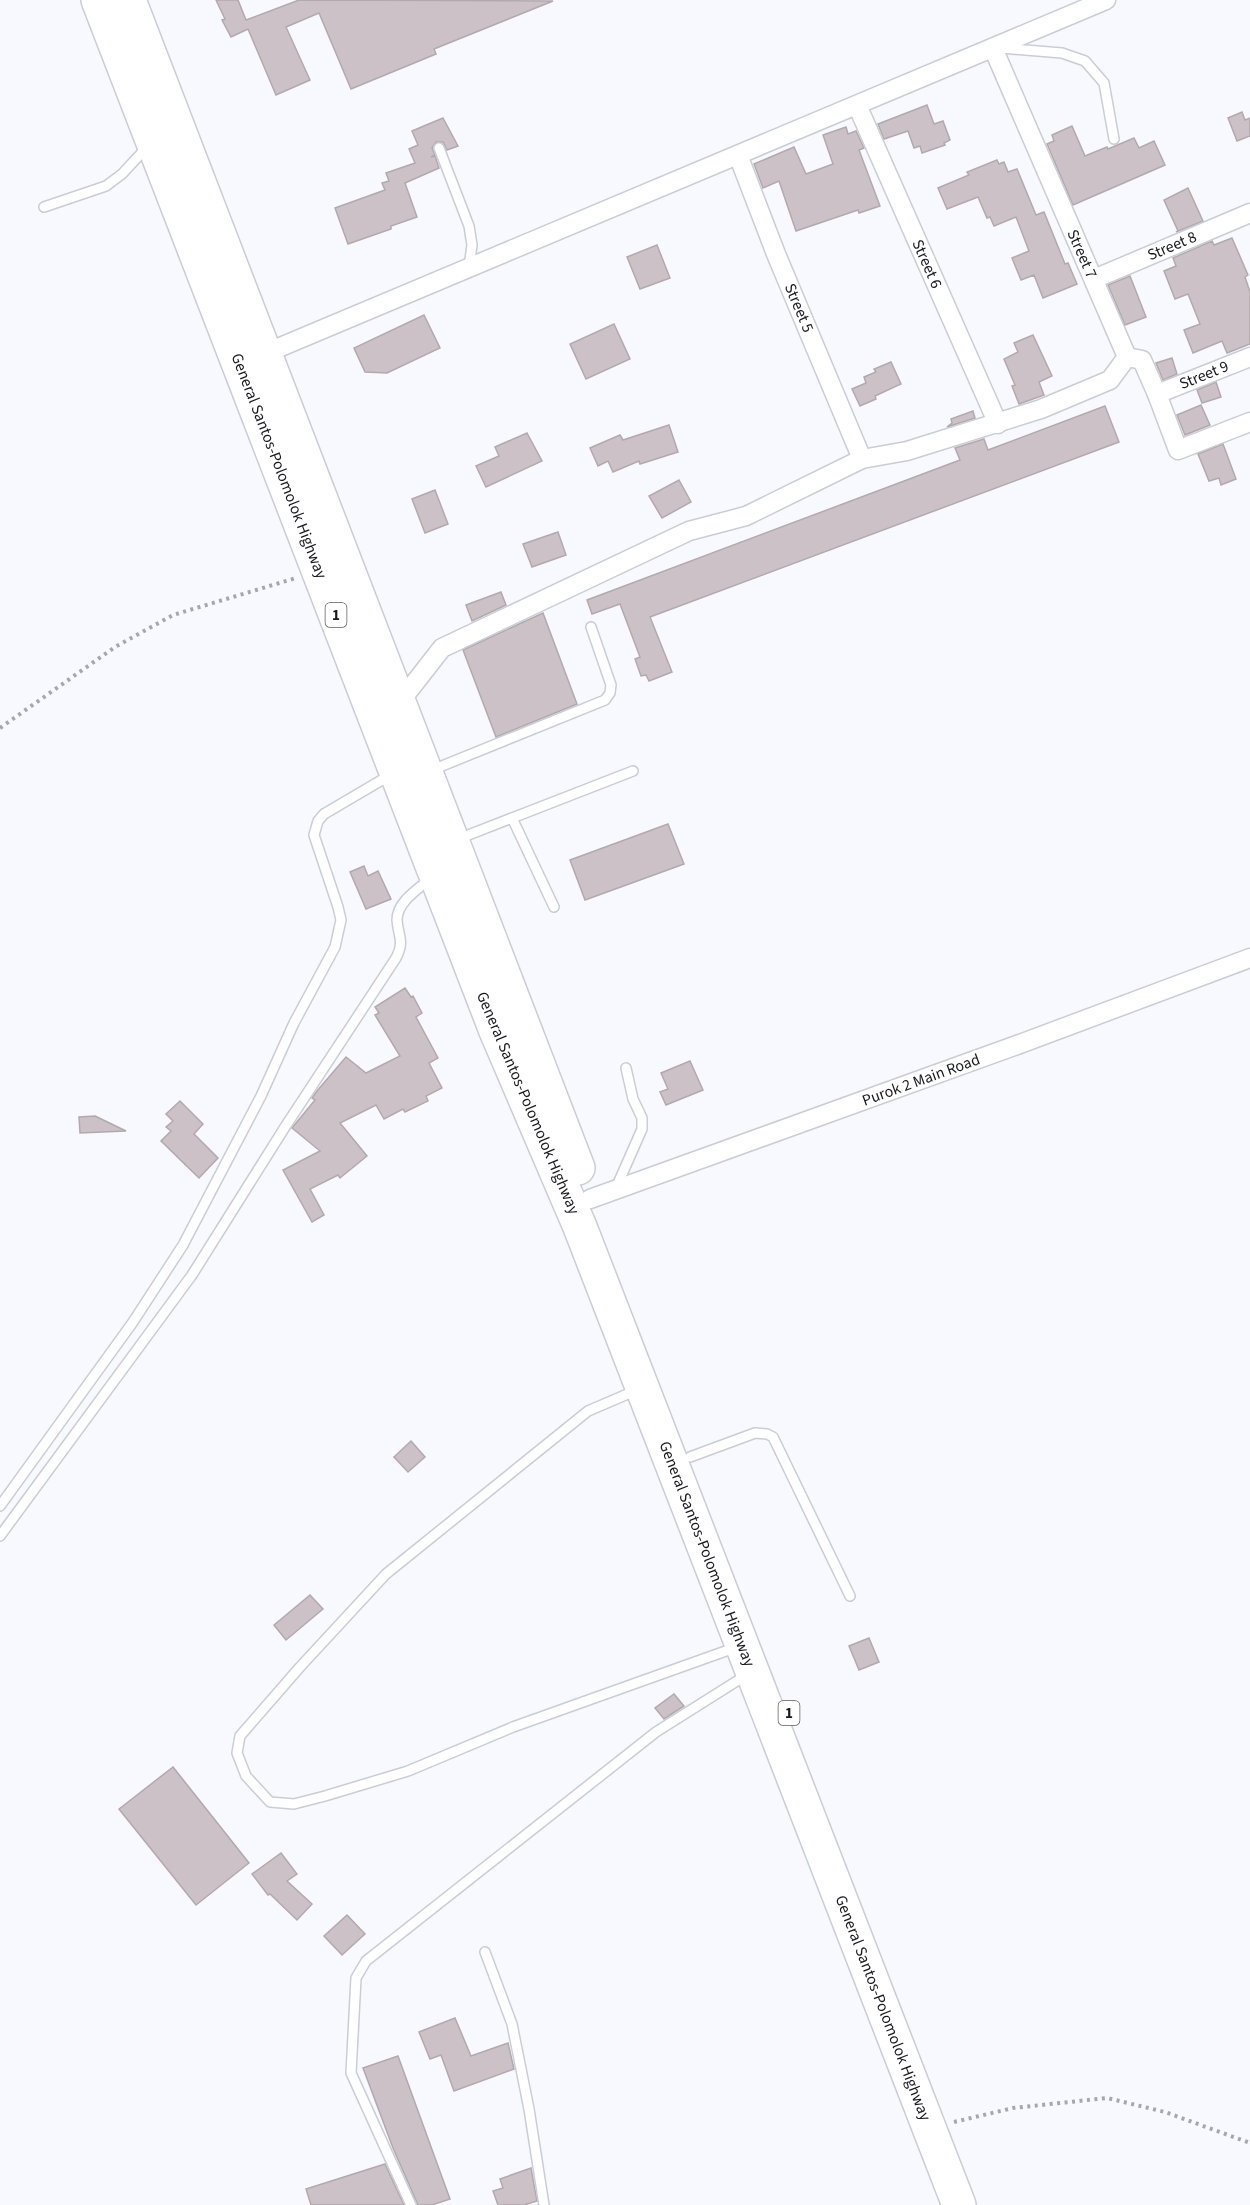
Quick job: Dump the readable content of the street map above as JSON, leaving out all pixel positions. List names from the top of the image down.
{
  "streets": {
    "highway": ["General Santos-Polomolok Highway", "1"],
    "street": [
      "Street 8",
      "Street 7",
      "Street 6",
      "Street 5",
      "Street 9",
      "Purok 2 Main Road"
    ]
  },
  "crossings": [
    ["Street 8", "Street 7"],
    ["Street 7", "Street 9"],
    ["General Santos-Polomolok Highway", "1"],
    ["1", "Purok 2 Main Road"]
  ]
}
